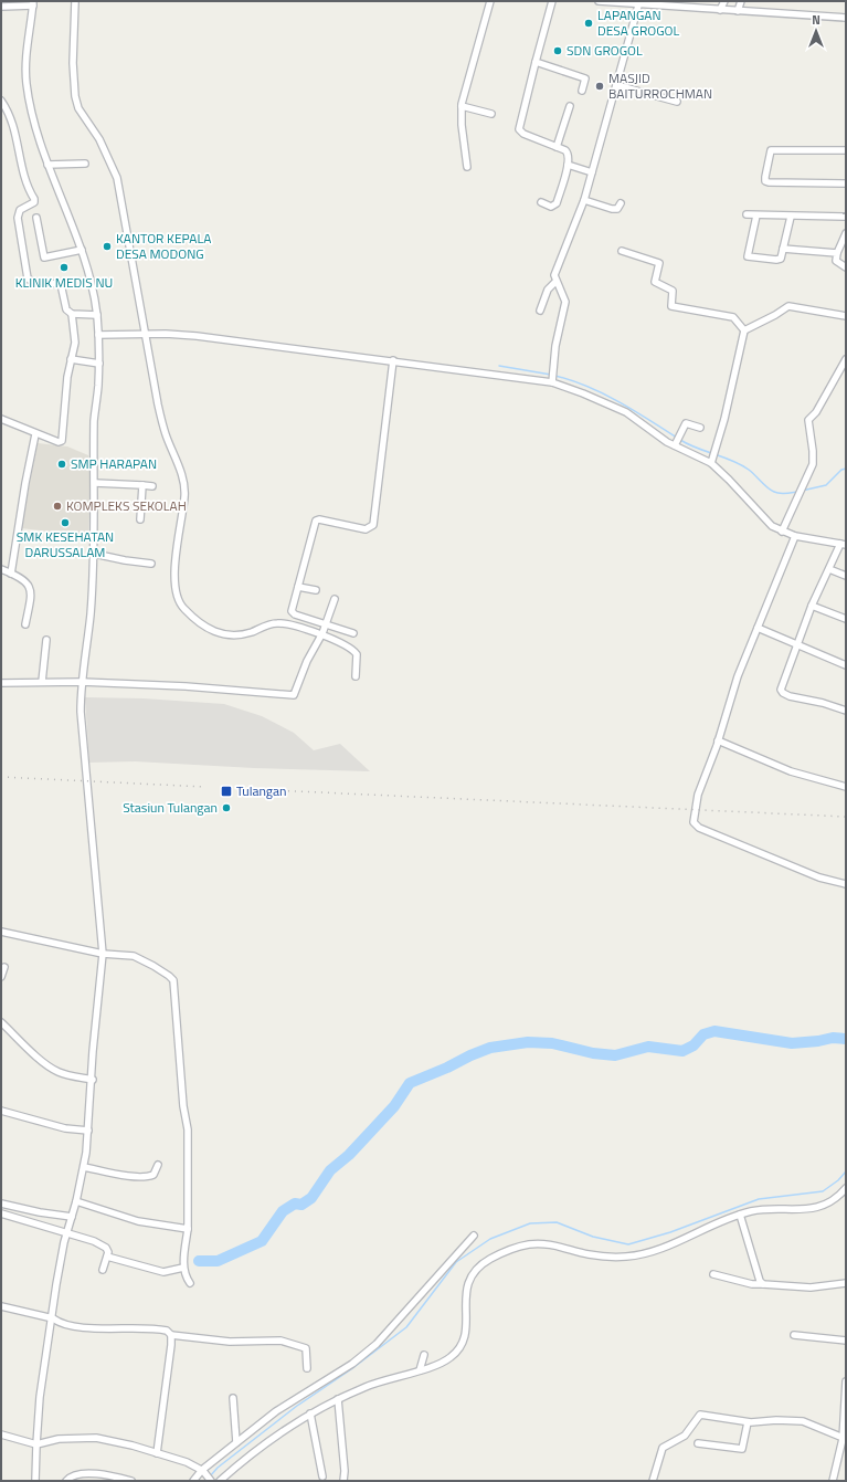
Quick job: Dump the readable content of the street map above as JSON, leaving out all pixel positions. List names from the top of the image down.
{
  "places": {
    "other": [
      "LAPANGAN DESA GROGOL",
      "SDN GROGOL",
      "MASJID BAITURROCHMAN",
      "KANTOR KEPALA DESA MODONG",
      "KLINIK MEDIS NU",
      "SMP HARAPAN",
      "KOMPLEKS SEKOLAH",
      "SMK KESEHATAN DARUSSALAM",
      "Stasiun Tulangan"
    ],
    "transit": ["Tulangan"]
  },
  "north": "top"
}
